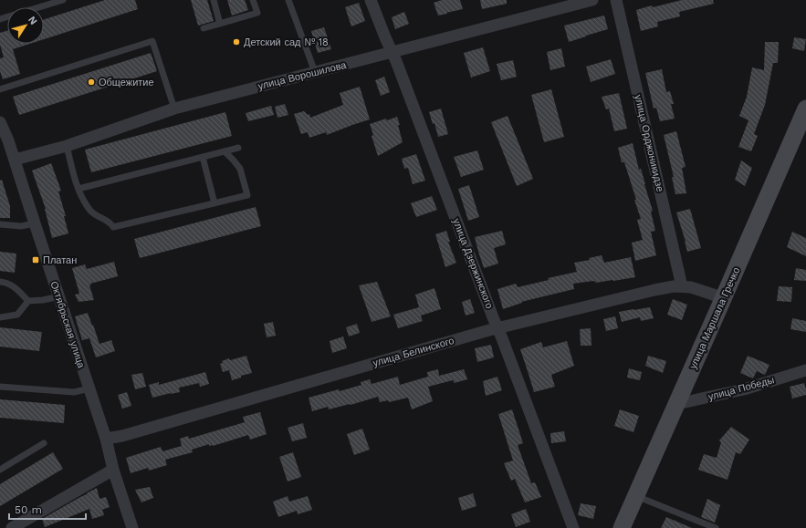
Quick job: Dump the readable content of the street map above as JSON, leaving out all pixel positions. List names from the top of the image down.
{
  "streets": {
    "main road": ["улица Маршала Гречко"],
    "street": [
      "улица Ворошилова",
      "улица Орджоникидзе",
      "улица Дзержинского",
      "Октябрьская улица",
      "улица Белинского",
      "улица Победы"
    ]
  },
  "crossings": [
    ["улица Ворошилова", "улица Дзержинского"],
    ["улица Ворошилова", "Октябрьская улица"],
    ["улица Орджоникидзе", "улица Белинского"],
    ["улица Дзержинского", "улица Белинского"],
    ["улица Маршала Гречко", "улица Белинского"],
    ["улица Маршала Гречко", "улица Победы"],
    ["Октябрьская улица", "улица Белинского"]
  ],
  "places": {
    "other": ["Детский сад № 18", "Общежитие"],
    "transit": ["Платан"]
  },
  "scale_bar": "50 m",
  "north": "top right"
}
